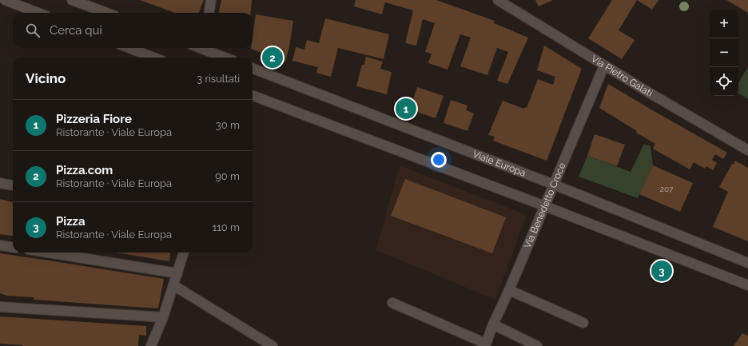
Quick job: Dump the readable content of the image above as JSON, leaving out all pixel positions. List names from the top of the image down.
{
  "streets": {
    "street": ["Via Pietro Galati", "Viale Europa", "Via Benedetto Croce"]
  },
  "crossings": [
    ["Via Pietro Galati", "Via Benedetto Croce"],
    ["Viale Europa", "Via Benedetto Croce"]
  ],
  "house_numbers": ["207"],
  "page": {
    "map_buttons": ["+", "−"],
    "search": "Cerca qui",
    "pins": ["2", "1", "3"],
    "heading": ["Vicino", "3 risultati"],
    "list": [
      {
        "mark": "1",
        "name": "Pizzeria Fiore",
        "note": "Ristorante · Viale Europa",
        "value": "30 m"
      },
      {
        "mark": "2",
        "name": "Pizza.com",
        "note": "Ristorante · Viale Europa",
        "value": "90 m"
      },
      {
        "mark": "3",
        "name": "Pizza",
        "note": "Ristorante · Viale Europa",
        "value": "110 m"
      }
    ]
  }
}
